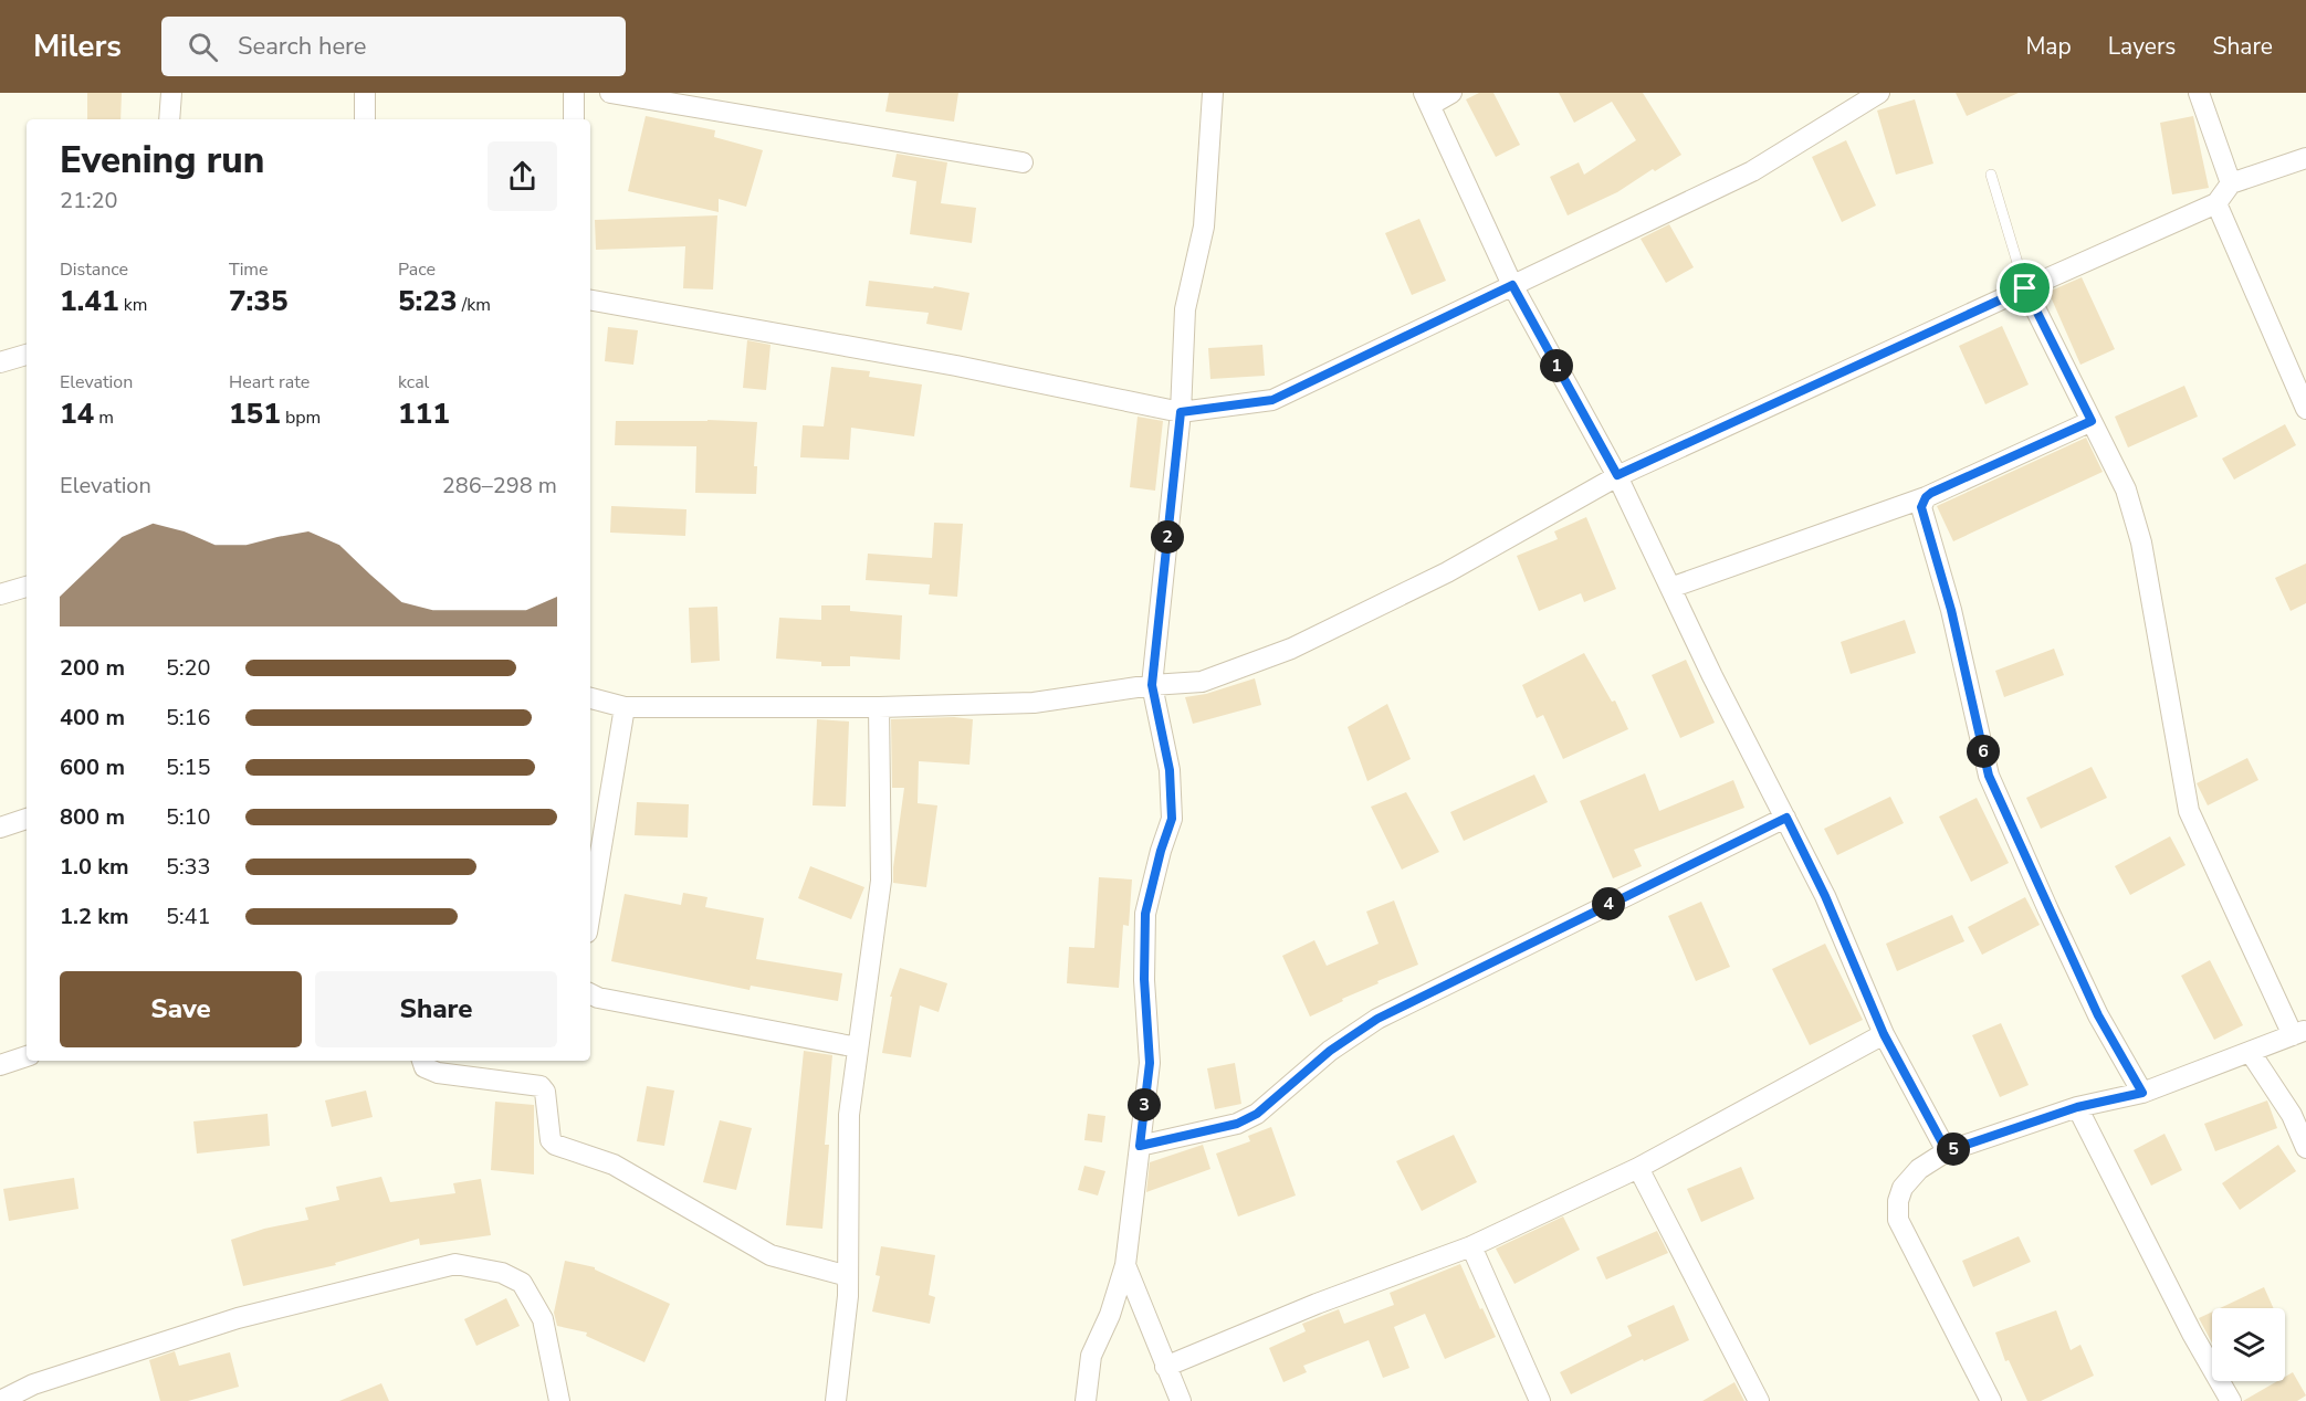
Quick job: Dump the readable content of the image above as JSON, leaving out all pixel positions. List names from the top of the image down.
{
  "page": {
    "header": "Milers",
    "search": "Search here",
    "nav": ["Map", "Layers", "Share"],
    "heading": ["Evening run", "21:20"],
    "stats": [
      ["Distance", "1.41 km"],
      ["Time", "7:35"],
      ["Pace", "5:23 /km"],
      ["Elevation", "14 m"],
      ["Heart rate", "151 bpm"],
      ["kcal", "111"]
    ],
    "pins": [
      "1",
      "2",
      "6",
      "4",
      "3",
      "5"
    ],
    "chart": ["Elevation", "286–298 m"],
    "list": [
      {
        "name": "200 m",
        "note": "5:20"
      },
      {
        "name": "400 m",
        "note": "5:16"
      },
      {
        "name": "600 m",
        "note": "5:15"
      },
      {
        "name": "800 m",
        "note": "5:10"
      },
      {
        "name": "1.0 km",
        "note": "5:33"
      },
      {
        "name": "1.2 km",
        "note": "5:41"
      }
    ],
    "buttons": ["Save", "Share"]
  }
}
